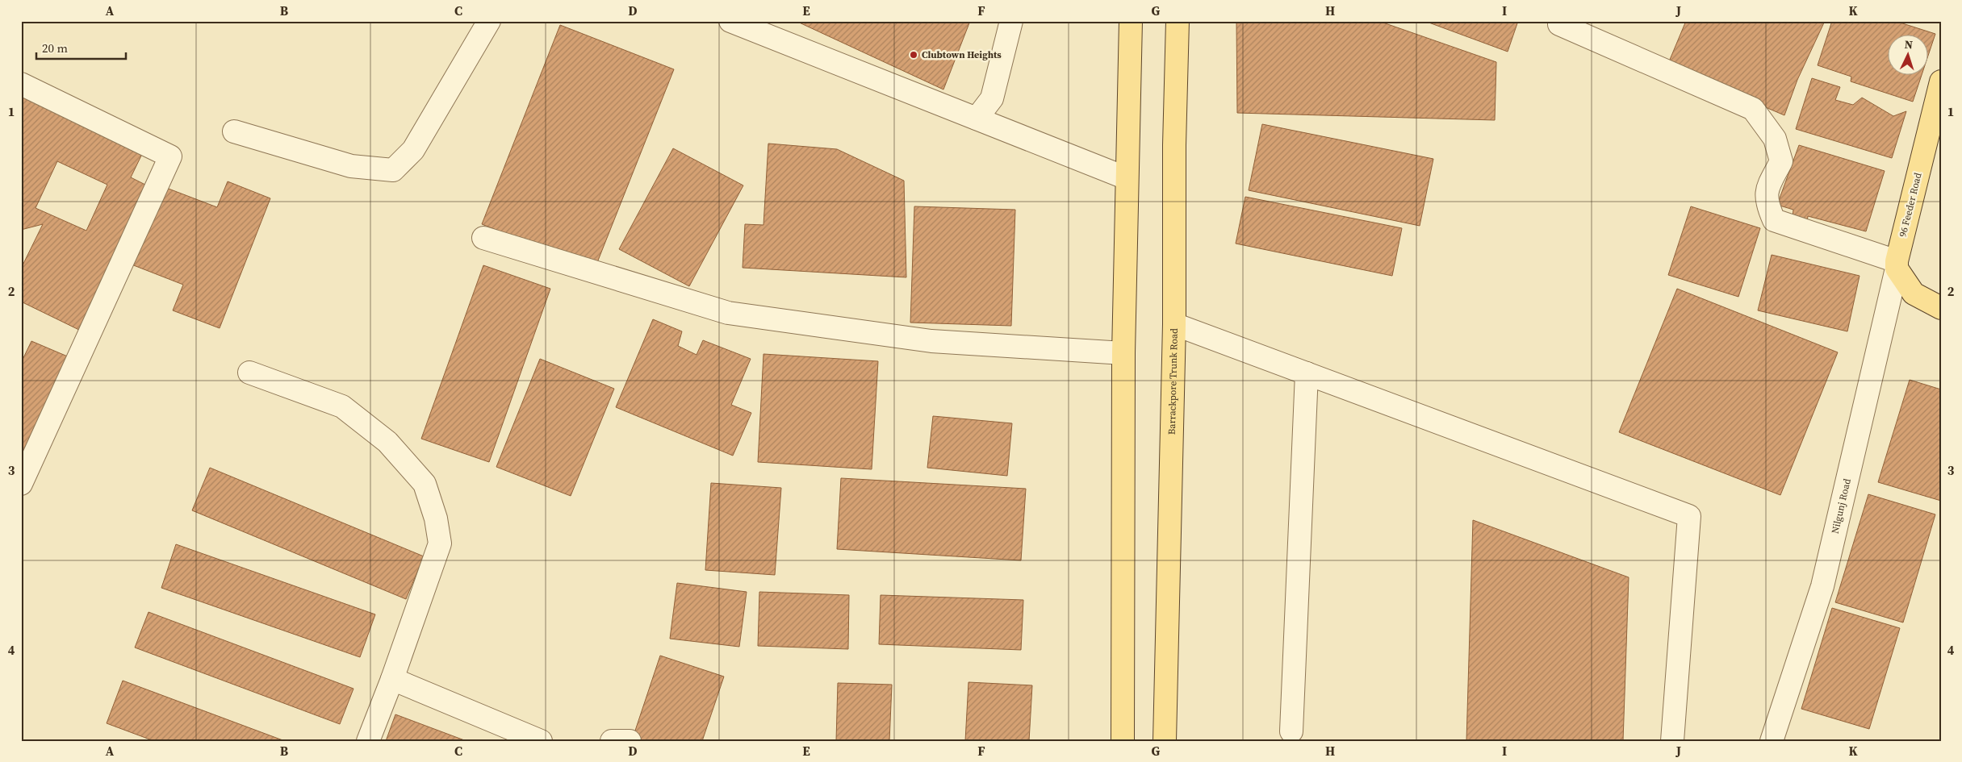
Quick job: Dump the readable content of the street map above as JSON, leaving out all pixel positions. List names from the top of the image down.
{
  "streets": {
    "main road": ["96 Feeder Road", "Barrackpore Trunk Road"],
    "street": ["Nilgunj Road"]
  },
  "crossings": [
    ["96 Feeder Road", "Nilgunj Road"]
  ],
  "places": ["Clubtown Heights"],
  "scale_bar": "20 m",
  "north": "top",
  "grid": {
    "columns": [
      "A",
      "B",
      "C",
      "D",
      "E",
      "F",
      "G",
      "H",
      "I",
      "J",
      "K"
    ],
    "rows": [
      "1",
      "2",
      "3",
      "4"
    ]
  }
}
